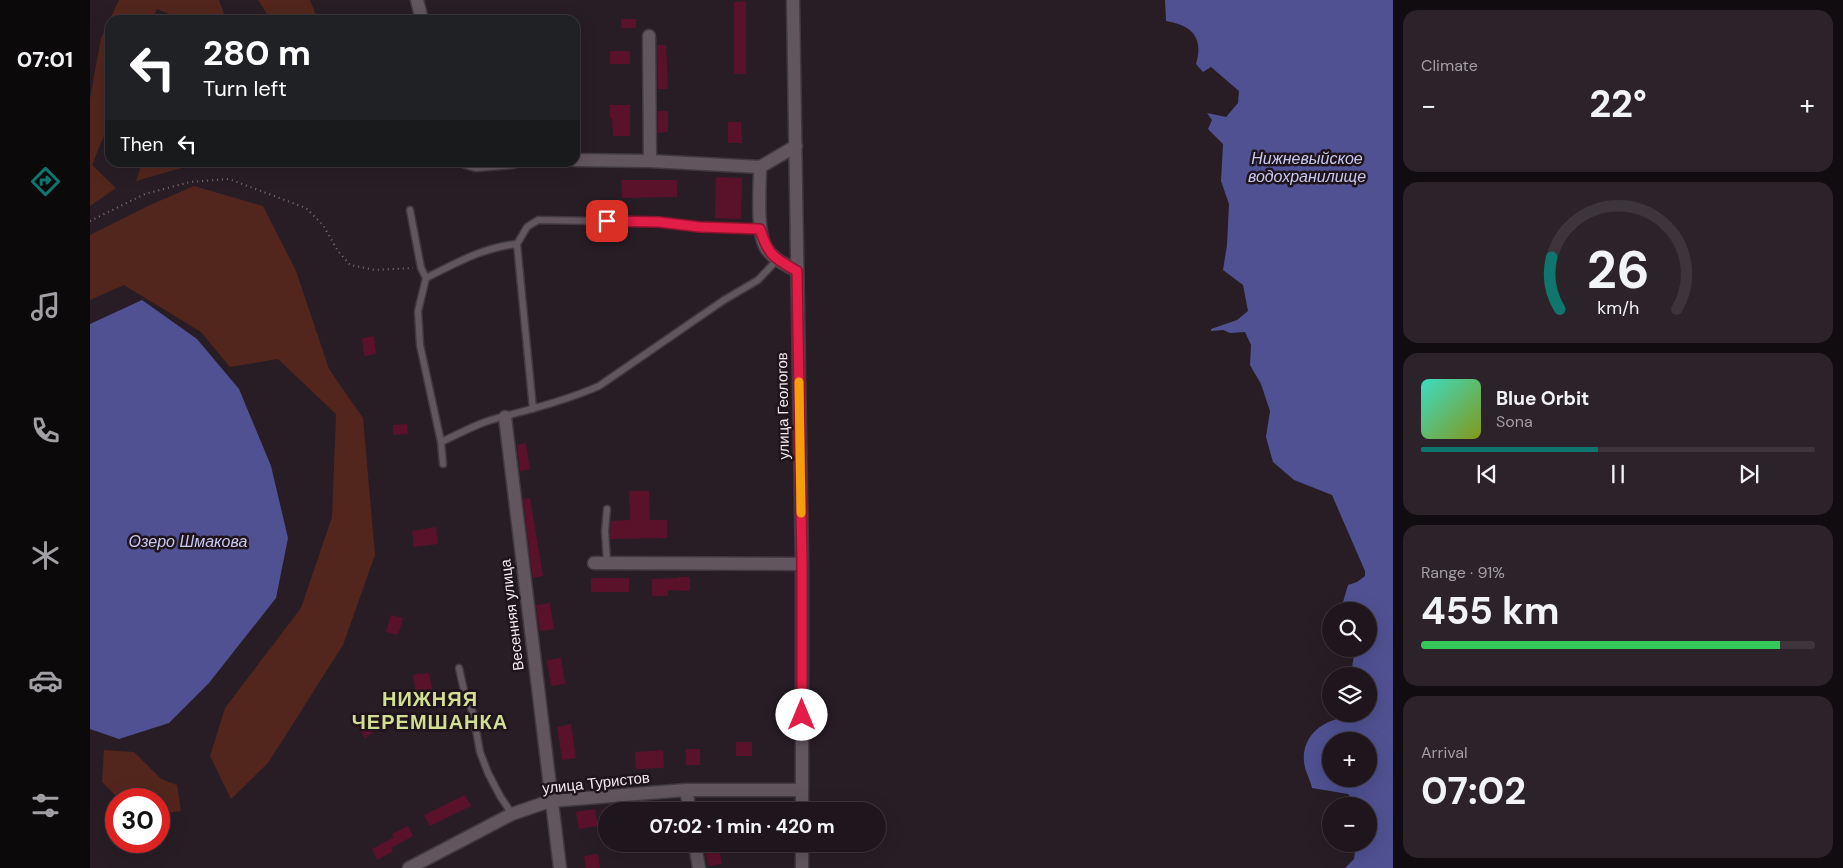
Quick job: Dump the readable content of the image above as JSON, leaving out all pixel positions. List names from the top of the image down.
{
  "streets": {
    "street": ["улица Геологов", "Весенняя улица", "улица Туристов"]
  },
  "crossings": [
    ["улица Геологов", "улица Туристов"],
    ["Весенняя улица", "улица Туристов"]
  ],
  "districts": ["НИЖНЯЯ ЧЕРЕМШАНКА"],
  "water": ["Нижневыйское водохранилище", "Озеро Шмакова"],
  "page": {
    "tabs": "07:01",
    "tile": [
      "Climate",
      ["Range · 91%", "455 km"],
      ["Arrival", "07:02"]
    ],
    "turn": ["280 m", "Turn left"],
    "heat": ["−", "22°", "+"],
    "then": "Then",
    "song": ["Blue Orbit", "Sona"],
    "map_buttons": ["+", "−"],
    "limit": "30",
    "trip": "07:02 · 1 min · 420 m",
    "gauge": ["26", "km/h"]
  }
}
